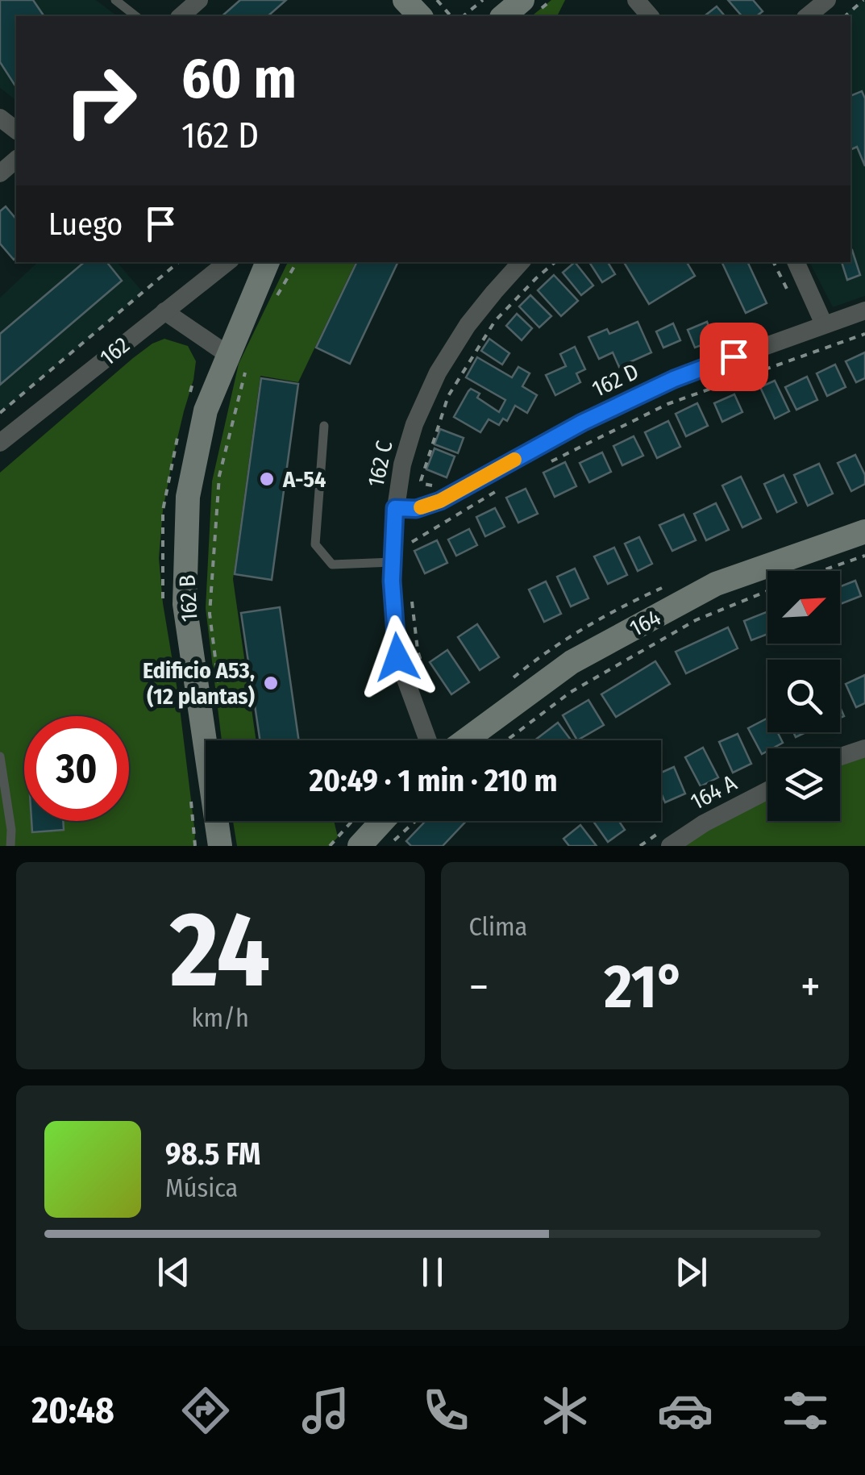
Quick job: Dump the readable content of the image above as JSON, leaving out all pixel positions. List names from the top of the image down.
{
  "streets": {
    "main road": ["162 B", "164"],
    "street": [
      "162",
      "162 D",
      "162 C",
      "164 A"
    ]
  },
  "crossings": [
    ["162 D", "162 C"]
  ],
  "places": ["A-54", "Edificio A53, (12 plantas)"],
  "north": "top right",
  "page": {
    "turn": ["60 m", "162 D"],
    "then": "Luego",
    "limit": "30",
    "trip": "20:49 · 1 min · 210 m",
    "tile": [
      ["24", "km/h"],
      "Clima"
    ],
    "heat": ["−", "21°", "+"],
    "song": ["98.5 FM", "Música"],
    "tabs": "20:48"
  }
}
